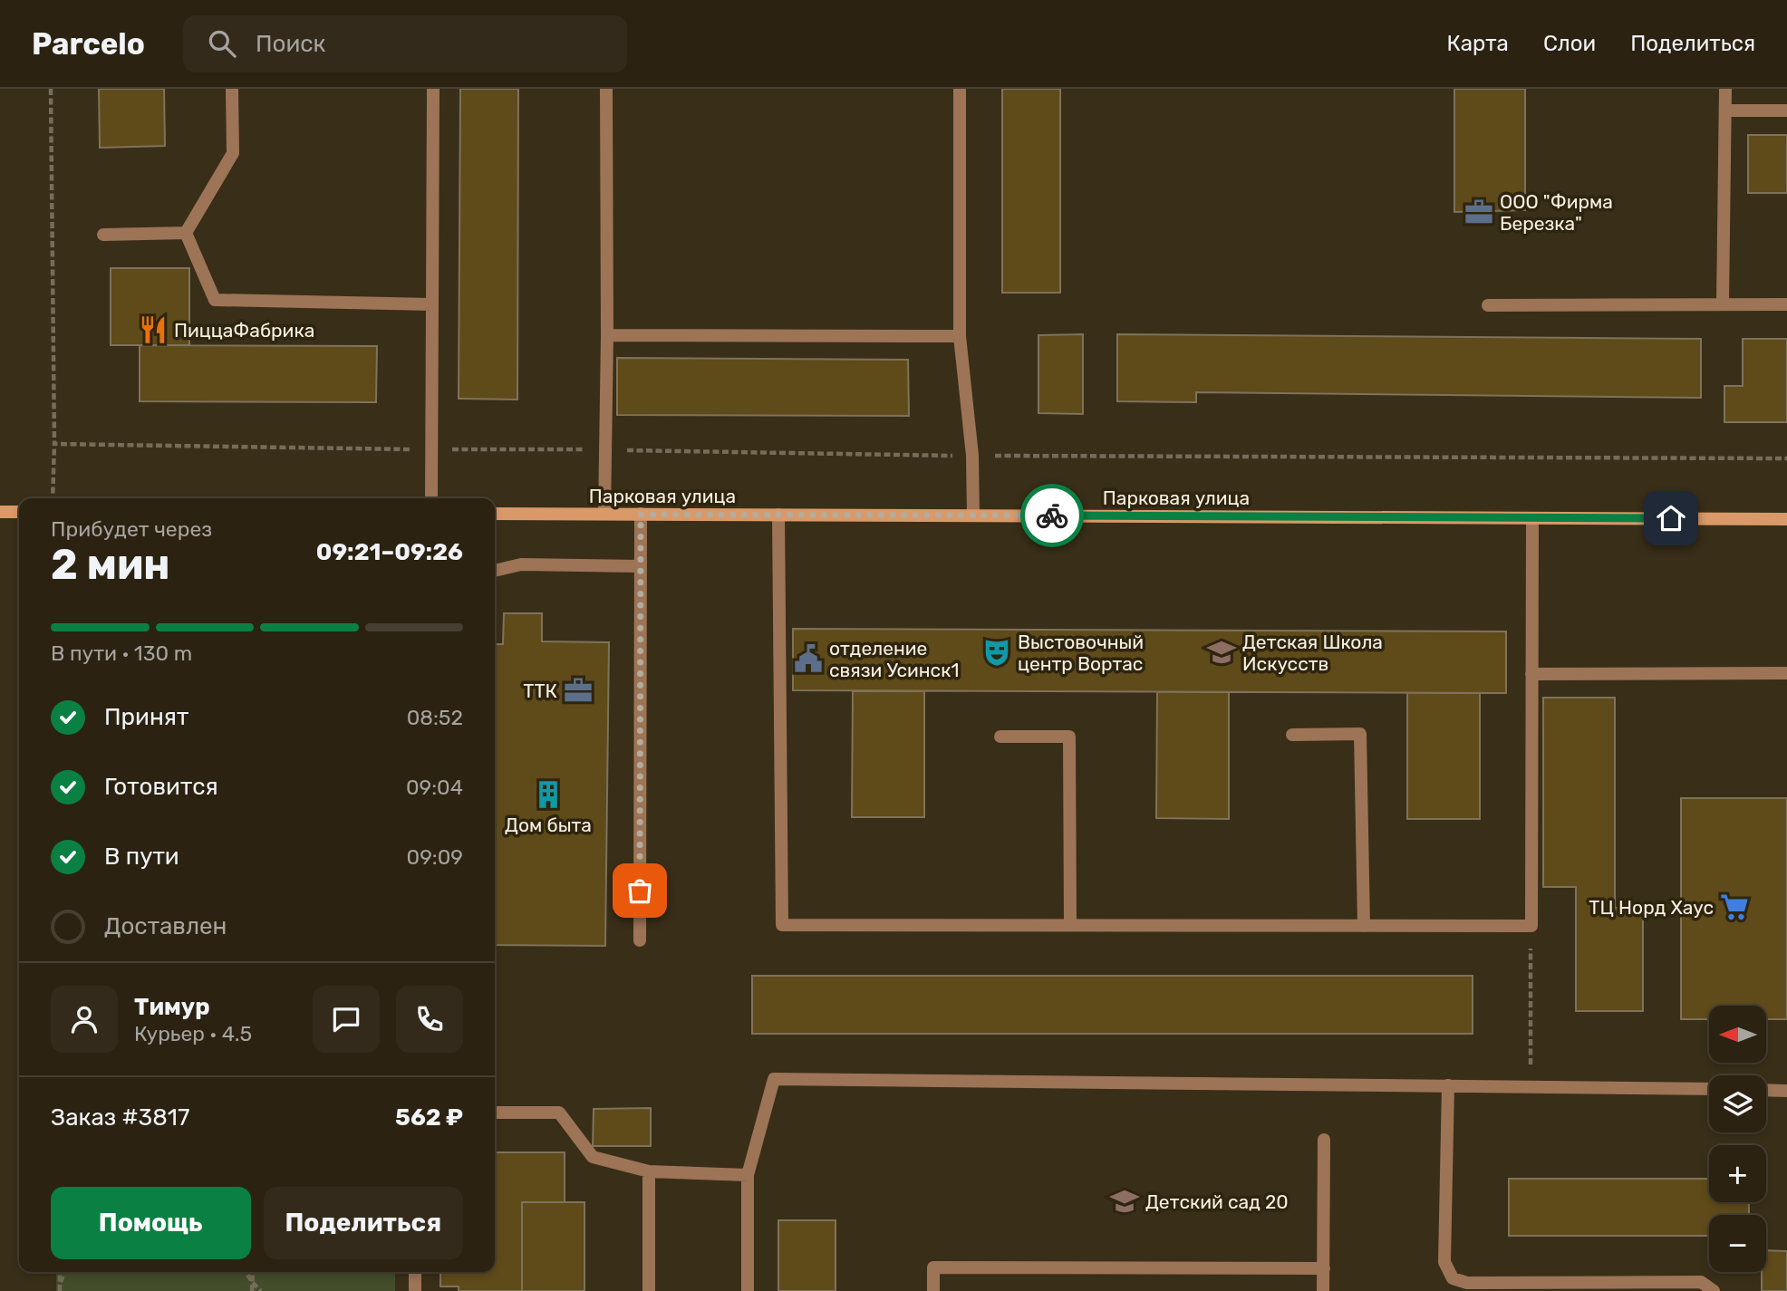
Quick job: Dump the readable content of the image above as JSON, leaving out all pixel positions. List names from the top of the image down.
{
  "streets": {
    "main road": ["Парковая улица"]
  },
  "places": {
    "office": ["ООО \"Фирма Березка\"", "ТТК"],
    "restaurant": ["ПиццаФабрика"],
    "theatre": ["Выстовочный центр Вортас"],
    "school or university": ["Детская Школа Искусств", "Детский сад 20"],
    "public building": ["отделение связи Усинск1"],
    "building": ["Дом быта"],
    "supermarket": ["ТЦ Норд Хаус"]
  },
  "north": "left",
  "page": {
    "header": "Parcelo",
    "search": "Поиск",
    "nav": ["Карта", "Слои", "Поделиться"],
    "heading": ["2 мин", "Прибудет через", "09:21–09:26"],
    "panel": [
      "Тимур",
      "Курьер · 4.5",
      "Заказ #3817",
      "562 ₽"
    ],
    "bar": "В пути · 130 m",
    "list": [
      ["Принят", "08:52"],
      ["Готовится", "09:04"],
      ["В пути", "09:09"],
      "Доставлен"
    ],
    "map_buttons": ["+", "−"],
    "buttons": ["Помощь", "Поделиться"]
  }
}
